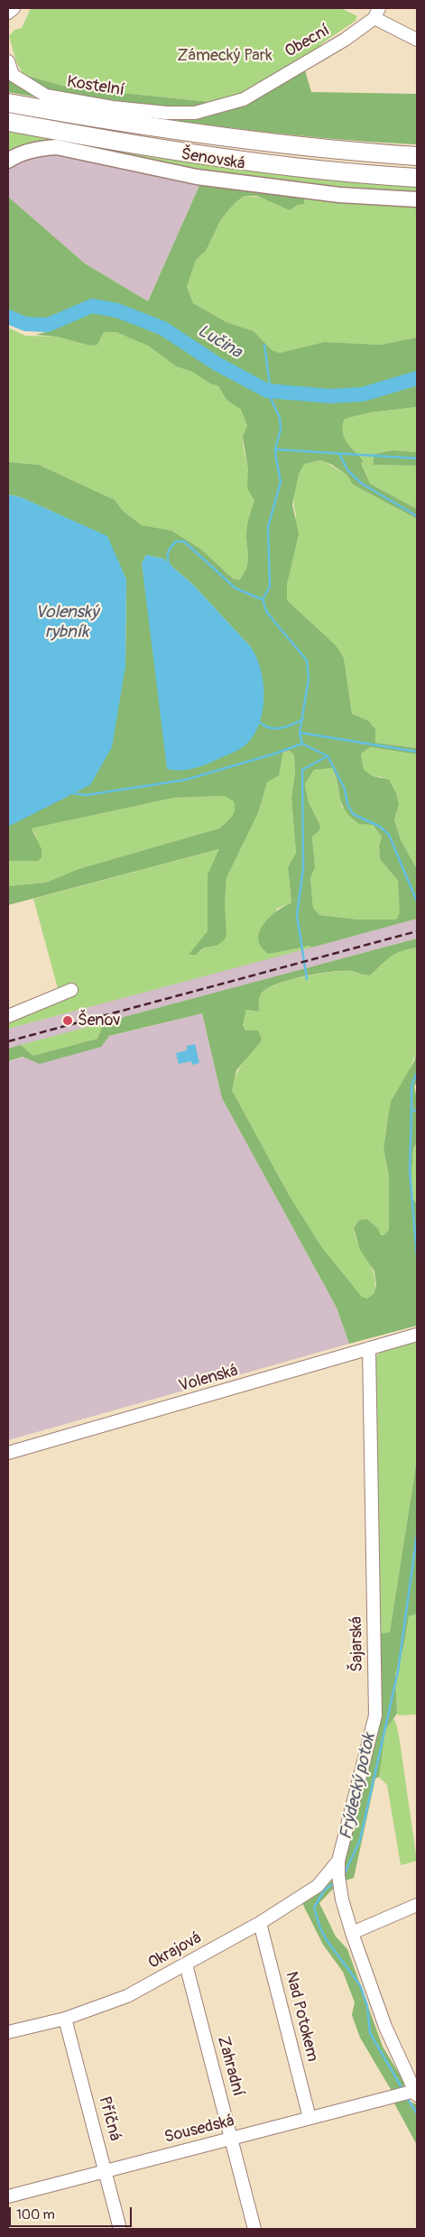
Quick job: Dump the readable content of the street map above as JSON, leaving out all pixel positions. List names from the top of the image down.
{
  "streets": {
    "main road": ["Šenovská"],
    "street": [
      "Obecní",
      "Kostelní",
      "Volenská",
      "Šajarská",
      "Okrajová",
      "Nad Potokem",
      "Zahradní",
      "Příčná",
      "Sousedská"
    ]
  },
  "crossings": [
    ["Obecní", "Kostelní"],
    ["Volenská", "Šajarská"],
    ["Šajarská", "Okrajová"],
    ["Šajarská", "Sousedská"],
    ["Okrajová", "Nad Potokem"],
    ["Okrajová", "Zahradní"],
    ["Okrajová", "Příčná"],
    ["Nad Potokem", "Sousedská"],
    ["Zahradní", "Sousedská"],
    ["Příčná", "Sousedská"]
  ],
  "water": ["Lučina", "Volenský rybník", "Frýdecký potok"],
  "parks": ["Zámecký Park"],
  "places": ["Šenov"],
  "scale_bar": "100 m"
}
